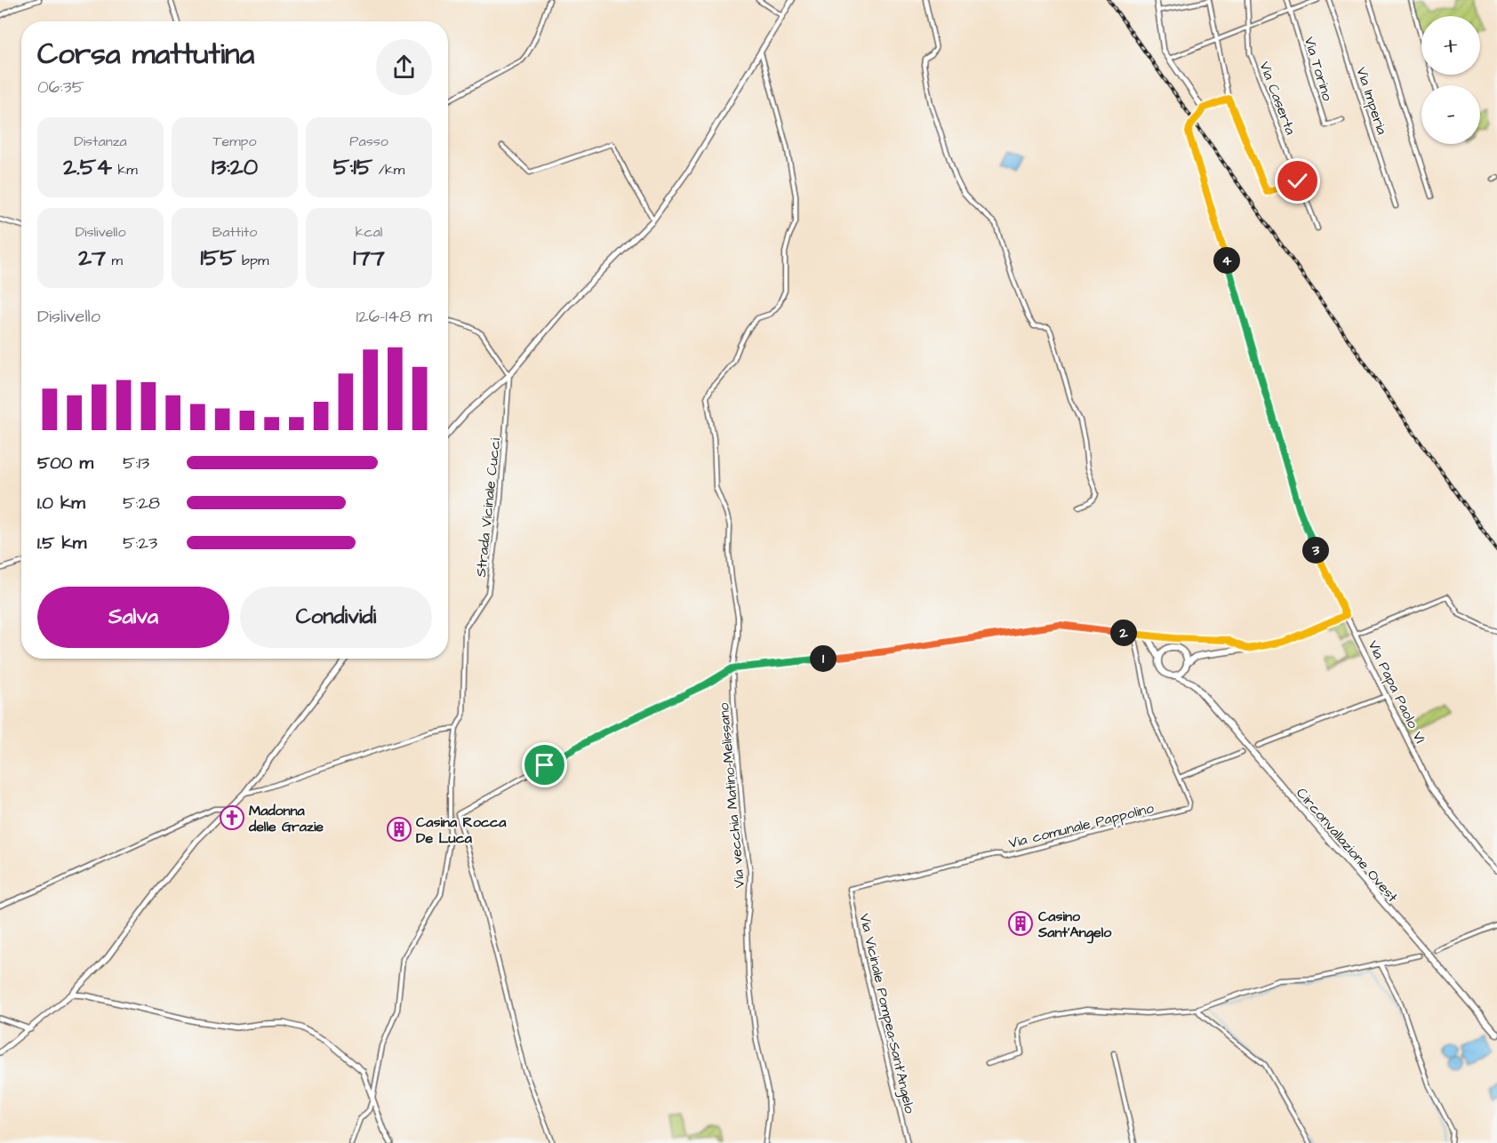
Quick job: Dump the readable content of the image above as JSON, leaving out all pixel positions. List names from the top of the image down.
{
  "streets": {
    "main road": ["Circonvallazione Ovest"],
    "street": [
      "Via Torino",
      "Via Caserta",
      "Via Imperia",
      "Strada Vicinale Cucci",
      "Via Papa Paolo VI",
      "Via vecchia Matino-Melissano",
      "Via comunale Pappolino",
      "Via Vicinale Pompea-Sant'Angelo"
    ]
  },
  "crossings": [
    ["Via comunale Pappolino", "Via Vicinale Pompea-Sant'Angelo"]
  ],
  "places": {
    "church": ["Madonna delle Grazie"],
    "building": ["Casina Rocca De Luca", "Casino Sant'Angelo"]
  },
  "page": {
    "map_buttons": ["+", "−"],
    "heading": ["Corsa mattutina", "06:35"],
    "stats": [
      ["Distanza", "2.54 km"],
      ["Tempo", "13:20"],
      ["Passo", "5:15 /km"],
      ["Dislivello", "27 m"],
      ["Battito", "155 bpm"],
      ["kcal", "177"]
    ],
    "pins": [
      "4",
      "3",
      "2",
      "1"
    ],
    "chart": ["Dislivello", "126–148 m"],
    "list": [
      {
        "name": "500 m",
        "note": "5:13"
      },
      {
        "name": "1.0 km",
        "note": "5:28"
      },
      {
        "name": "1.5 km",
        "note": "5:23"
      }
    ],
    "buttons": ["Salva", "Condividi"]
  }
}
